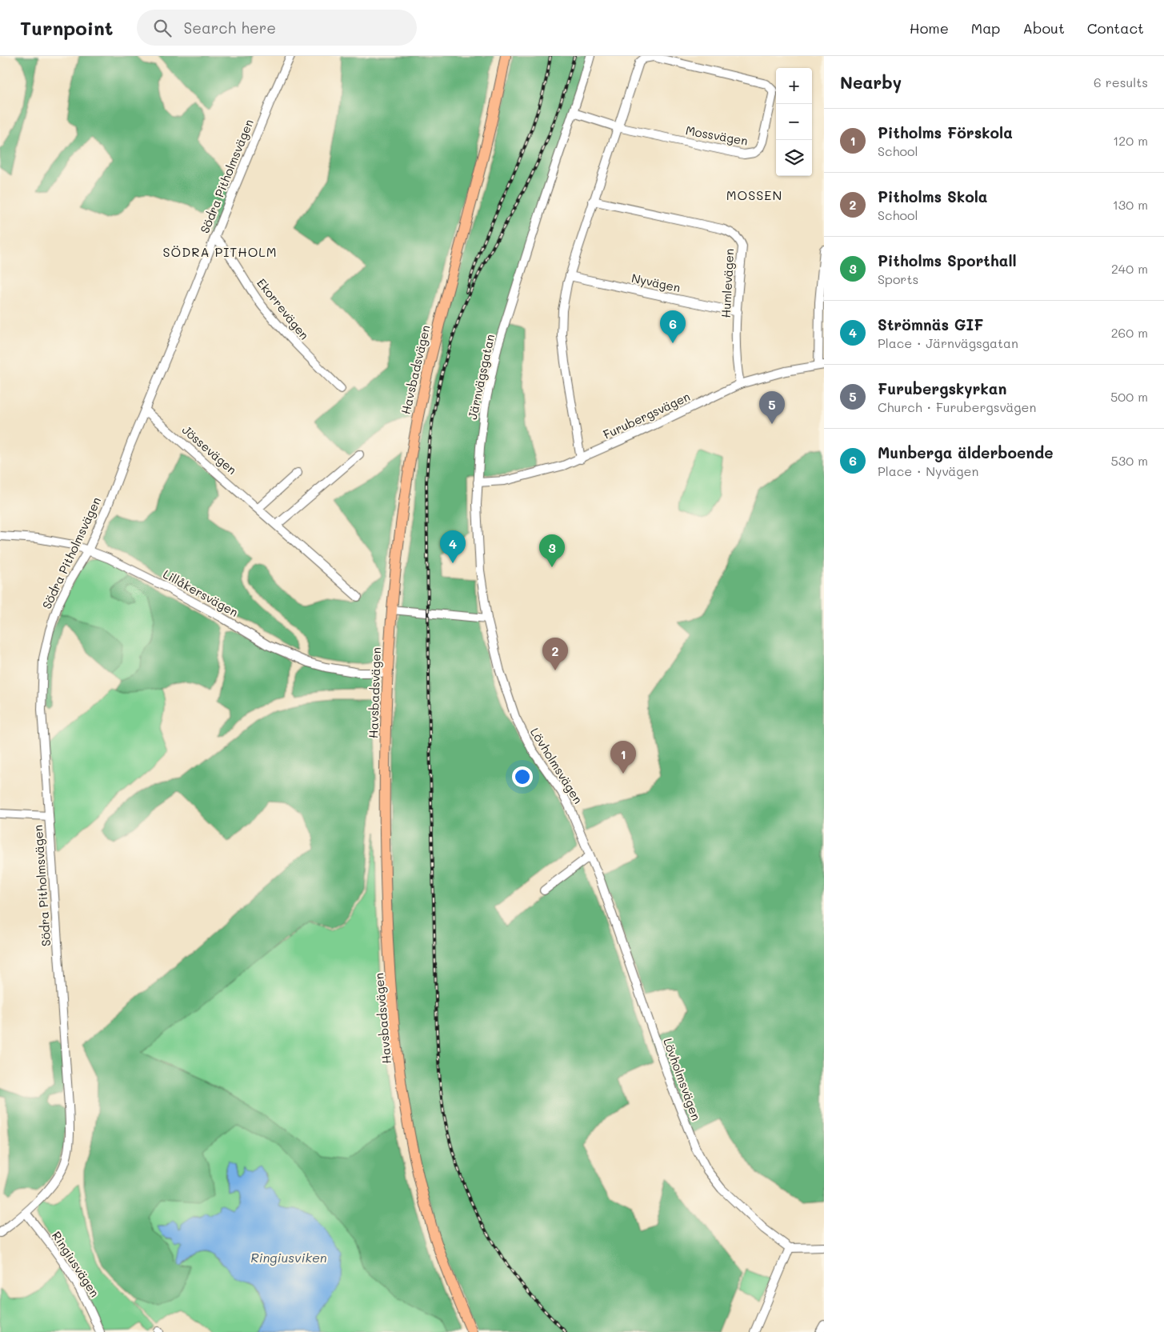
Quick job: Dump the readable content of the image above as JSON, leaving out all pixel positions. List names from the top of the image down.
{
  "streets": {
    "main road": ["Havsbadsvägen"],
    "street": [
      "Mossvägen",
      "Södra Pitholmsvägen",
      "Nyvägen",
      "Humlevägen",
      "Ekorrevägen",
      "Järnvägsgatan",
      "Furubergsvägen",
      "Jössevägen",
      "Lillåkersvägen",
      "Lövholmsvägen",
      "Ringiusvägen"
    ]
  },
  "crossings": [
    ["Mossvägen", "Nyvägen"],
    ["Mossvägen", "Humlevägen"],
    ["Mossvägen", "Järnvägsgatan"],
    ["Mossvägen", "Furubergsvägen"],
    ["Södra Pitholmsvägen", "Ekorrevägen"],
    ["Södra Pitholmsvägen", "Jössevägen"],
    ["Södra Pitholmsvägen", "Lillåkersvägen"],
    ["Södra Pitholmsvägen", "Ringiusvägen"],
    ["Nyvägen", "Humlevägen"],
    ["Humlevägen", "Furubergsvägen"],
    ["Havsbadsvägen", "Lillåkersvägen"],
    ["Järnvägsgatan", "Furubergsvägen"],
    ["Järnvägsgatan", "Lövholmsvägen"]
  ],
  "districts": ["MOSSEN", "SÖDRA PITHOLM"],
  "water": ["Ringiusviken"],
  "page": {
    "header": "Turnpoint",
    "search": "Search here",
    "nav": [
      "Home",
      "Map",
      "About",
      "Contact"
    ],
    "heading": ["Nearby", "6 results"],
    "map_buttons": ["+", "−"],
    "list": [
      {
        "mark": "1",
        "name": "Pitholms Förskola",
        "note": "School",
        "value": "120 m"
      },
      {
        "mark": "2",
        "name": "Pitholms Skola",
        "note": "School",
        "value": "130 m"
      },
      {
        "mark": "3",
        "name": "Pitholms Sporthall",
        "note": "Sports",
        "value": "240 m"
      },
      {
        "mark": "4",
        "name": "Strömnäs GIF",
        "note": "Place · Järnvägsgatan",
        "value": "260 m"
      },
      {
        "mark": "5",
        "name": "Furubergskyrkan",
        "note": "Church · Furubergsvägen",
        "value": "500 m"
      },
      {
        "mark": "6",
        "name": "Munberga älderboende",
        "note": "Place · Nyvägen",
        "value": "530 m"
      }
    ],
    "pins": [
      "6",
      "5",
      "4",
      "3",
      "2",
      "1"
    ]
  }
}
